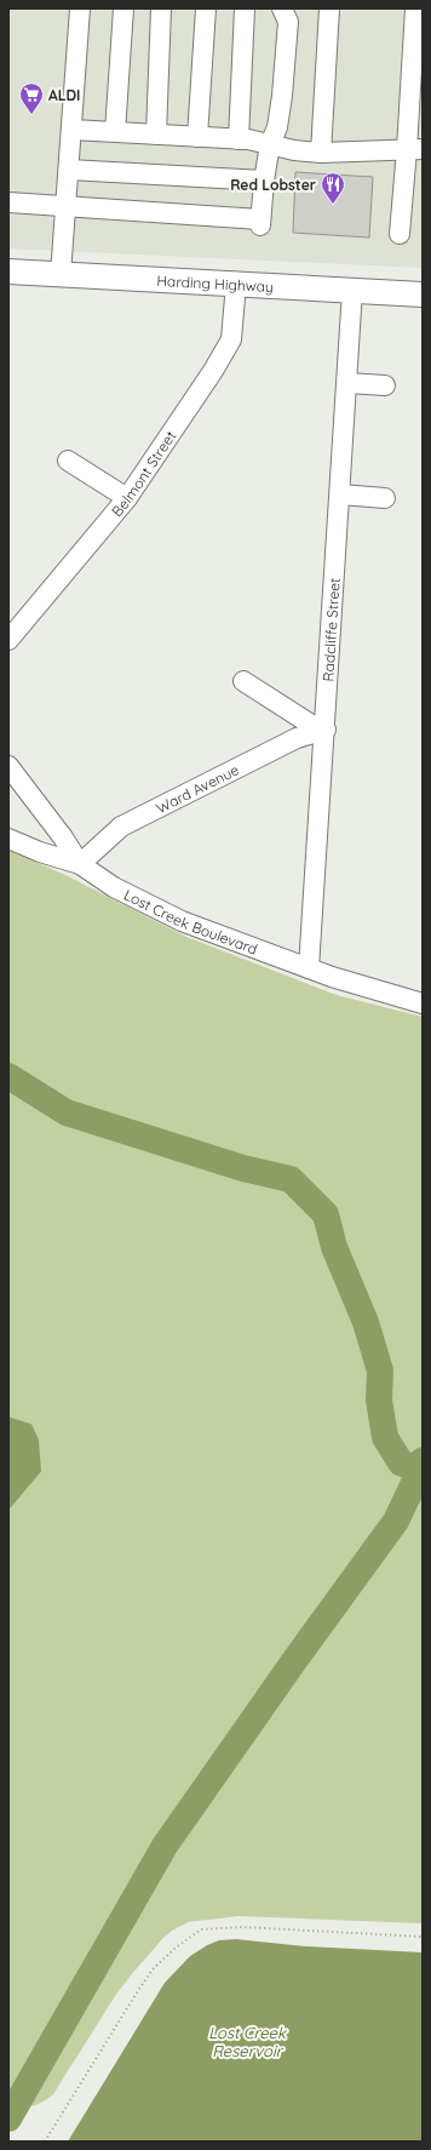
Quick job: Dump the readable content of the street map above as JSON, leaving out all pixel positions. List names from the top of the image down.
{
  "streets": {
    "main road": ["Harding Highway"],
    "street": [
      "Belmont Street",
      "Radcliffe Street",
      "Ward Avenue",
      "Lost Creek Boulevard"
    ]
  },
  "crossings": [
    ["Harding Highway", "Belmont Street"],
    ["Harding Highway", "Radcliffe Street"],
    ["Radcliffe Street", "Ward Avenue"],
    ["Radcliffe Street", "Lost Creek Boulevard"],
    ["Ward Avenue", "Lost Creek Boulevard"]
  ],
  "water": ["Lost Creek Reservoir"],
  "places": {
    "supermarket": ["ALDI"],
    "restaurant": ["Red Lobster"]
  }
}
